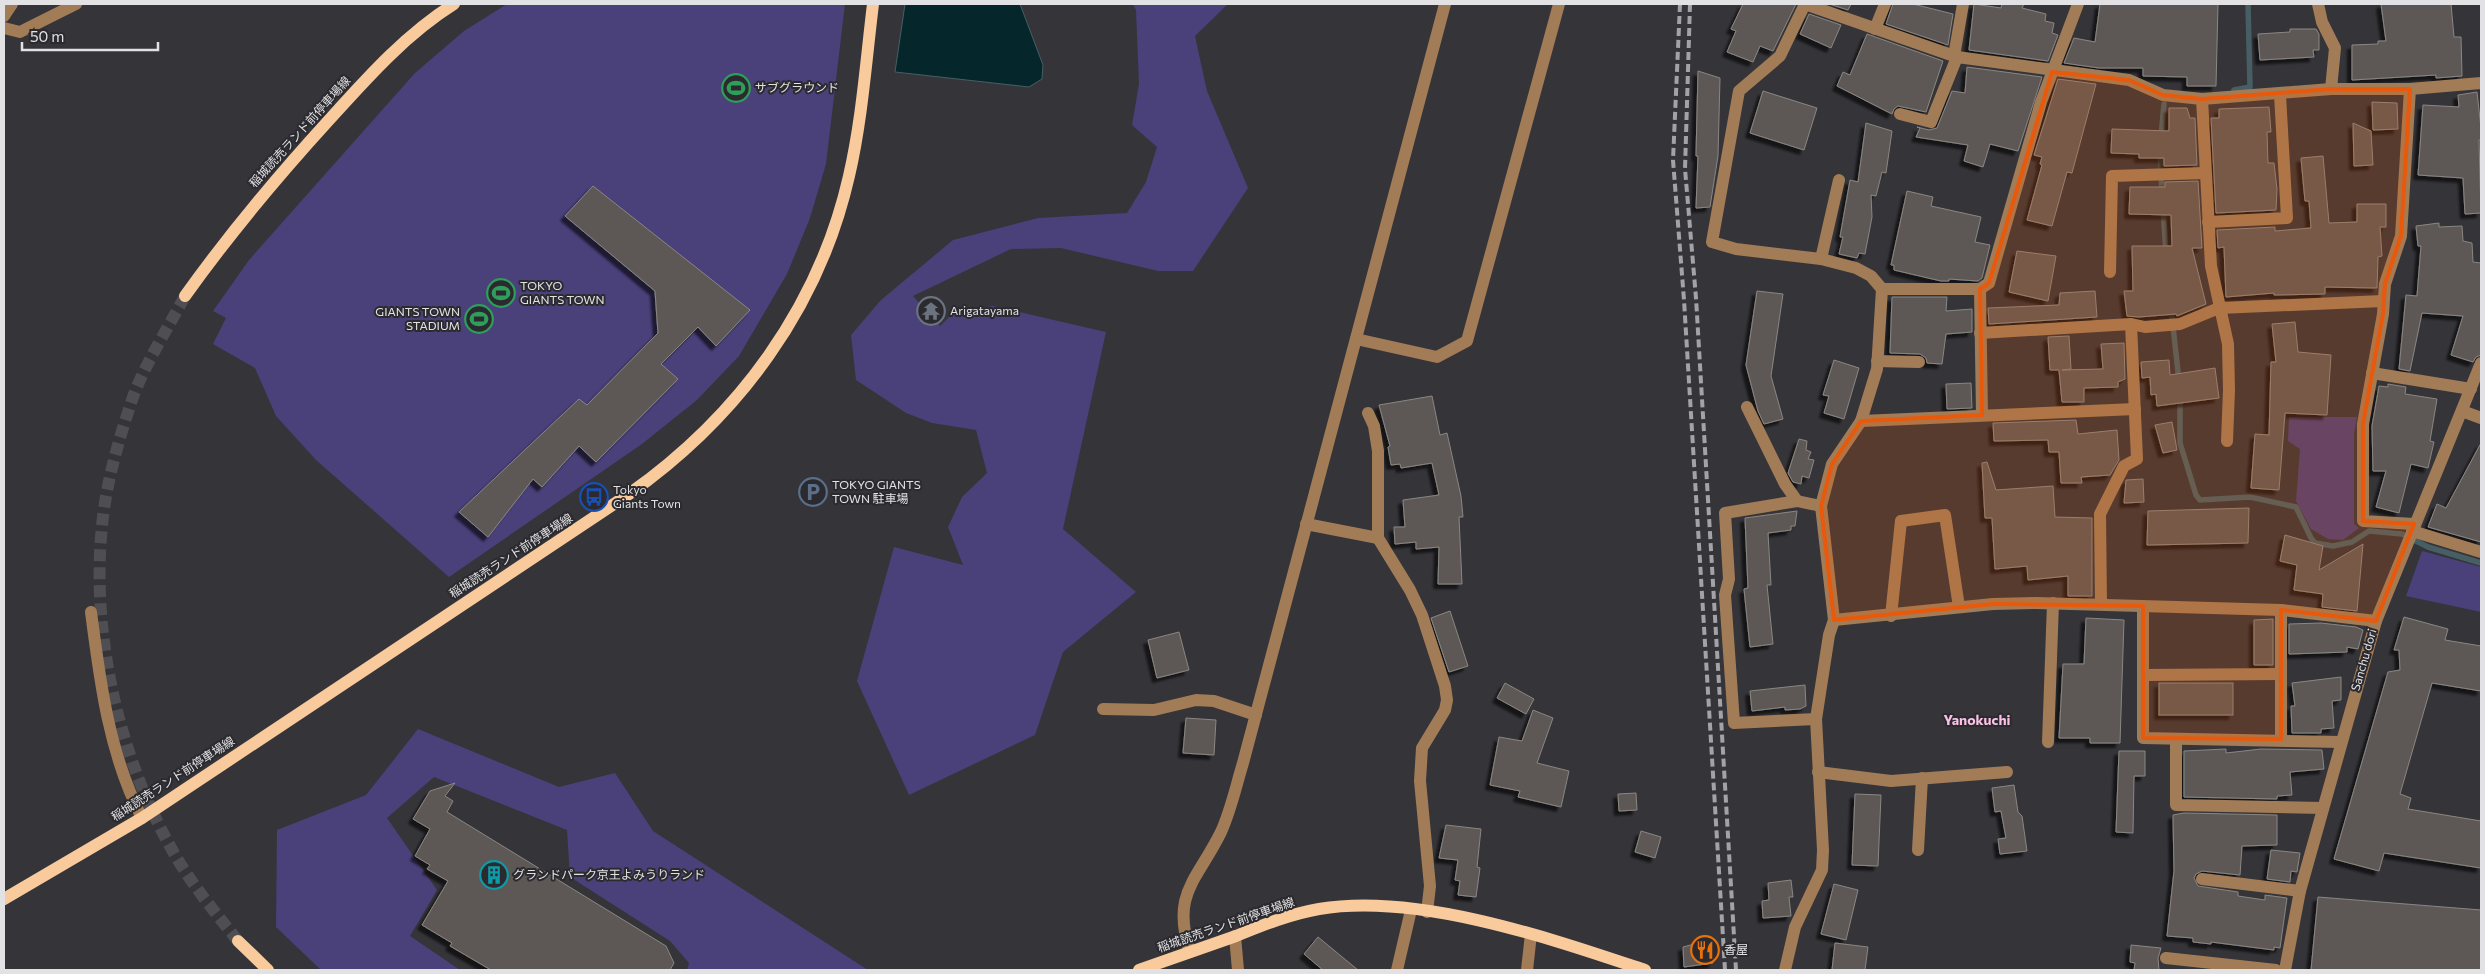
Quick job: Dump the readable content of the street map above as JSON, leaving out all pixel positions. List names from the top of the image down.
{
  "streets": {
    "main road": ["稲城読売ランド前停車場線"],
    "street": ["Sanchu dori"]
  },
  "districts": ["Yanokuchi"],
  "places": {
    "sports": ["サブグラウンド", "TOKYO GIANTS TOWN", "GIANTS TOWN STADIUM"],
    "temple": ["Arigatayama"],
    "parking": ["TOKYO GIANTS TOWN 駐車場"],
    "bus stop": ["Tokyo Giants Town"],
    "building": ["グランドパーク京王よみうりランド"],
    "restaurant": ["香屋"]
  },
  "scale_bar": "50 m"
}
